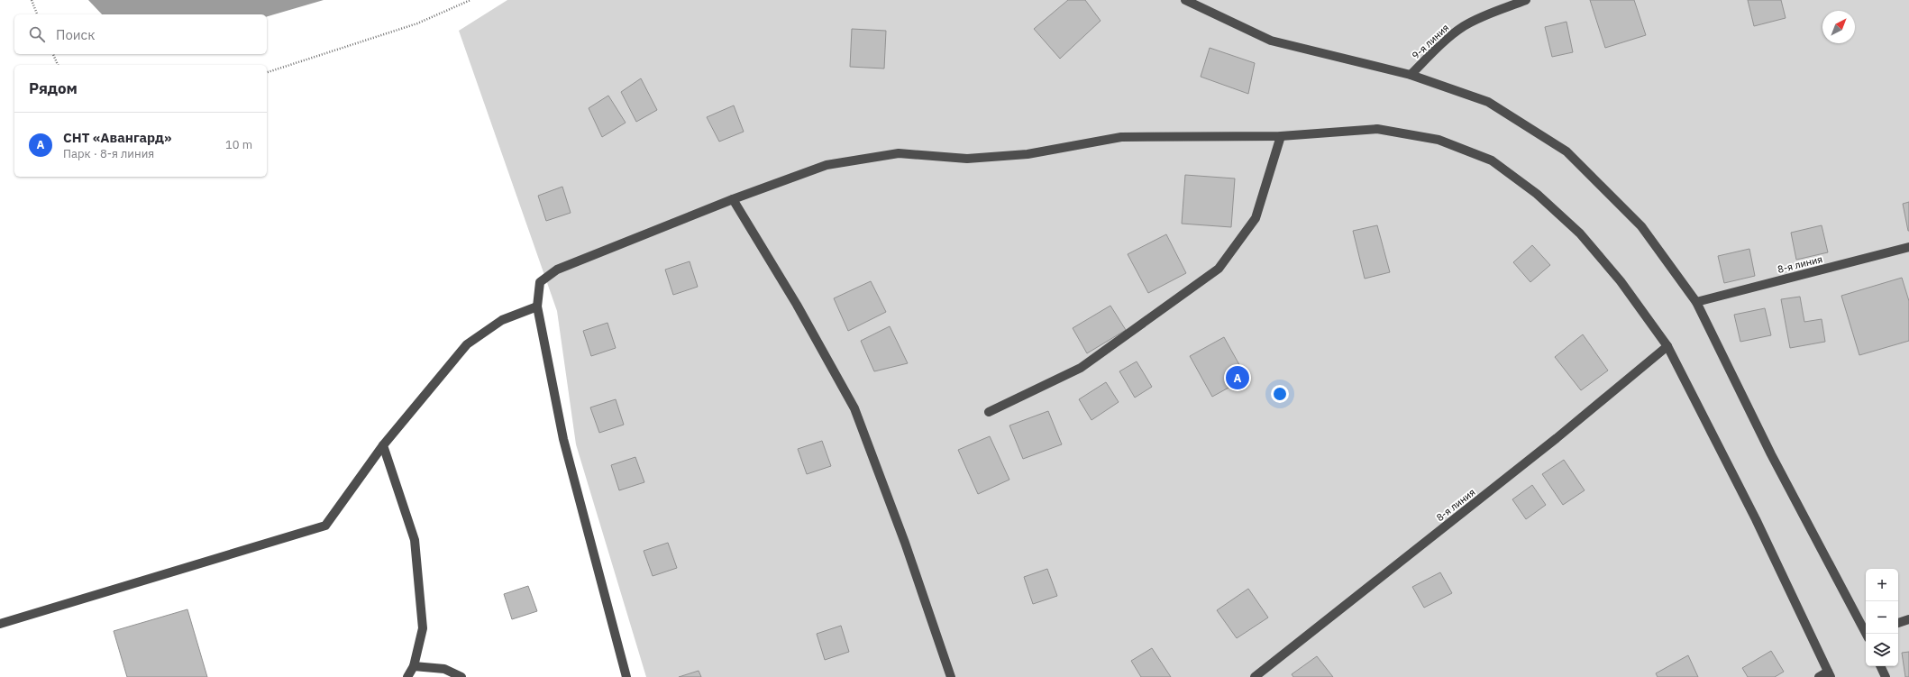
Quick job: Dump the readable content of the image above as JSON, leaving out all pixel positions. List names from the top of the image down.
{
  "streets": {
    "street": ["9-я линия", "8-я линия"]
  },
  "north": "top right",
  "page": {
    "search": "Поиск",
    "heading": "Рядом",
    "list": [
      {
        "mark": "A",
        "name": "СНТ «Авангард»",
        "note": "Парк · 8-я линия",
        "value": "10 m"
      }
    ],
    "pins": "A",
    "map_buttons": ["+", "−"]
  }
}
